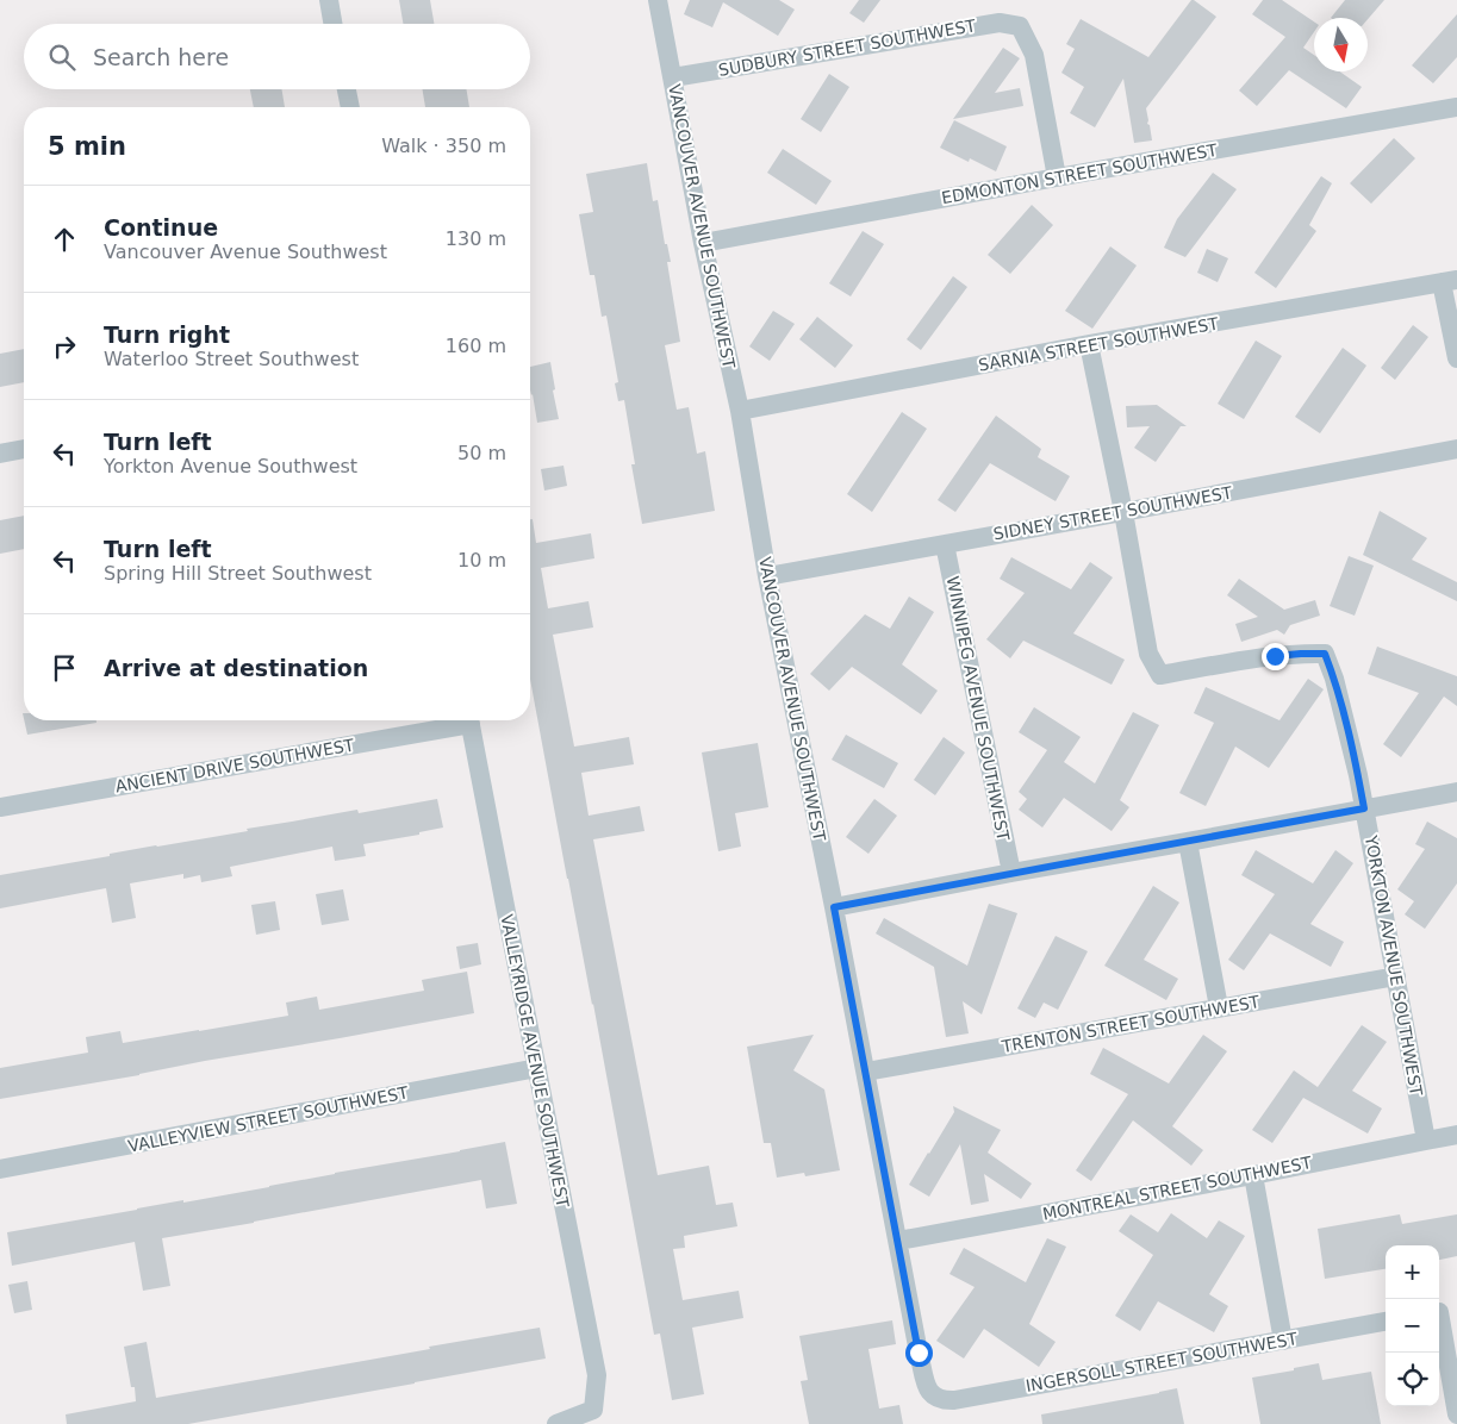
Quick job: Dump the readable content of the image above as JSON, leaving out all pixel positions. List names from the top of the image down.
{
  "streets": {
    "street": [
      "SUDBURY STREET SOUTHWEST",
      "EDMONTON STREET SOUTHWEST",
      "VANCOUVER AVENUE SOUTHWEST",
      "SARNIA STREET SOUTHWEST",
      "SIDNEY STREET SOUTHWEST",
      "WINNIPEG AVENUE SOUTHWEST",
      "ANCIENT DRIVE SOUTHWEST",
      "YORKTON AVENUE SOUTHWEST",
      "TRENTON STREET SOUTHWEST",
      "VALLEYRIDGE AVENUE SOUTHWEST",
      "VALLEYVIEW STREET SOUTHWEST",
      "MONTREAL STREET SOUTHWEST",
      "INGERSOLL STREET SOUTHWEST"
    ]
  },
  "crossings": [
    ["SUDBURY STREET SOUTHWEST", "EDMONTON STREET SOUTHWEST"],
    ["SUDBURY STREET SOUTHWEST", "VANCOUVER AVENUE SOUTHWEST"],
    ["EDMONTON STREET SOUTHWEST", "VANCOUVER AVENUE SOUTHWEST"],
    ["VANCOUVER AVENUE SOUTHWEST", "SARNIA STREET SOUTHWEST"],
    ["VANCOUVER AVENUE SOUTHWEST", "SIDNEY STREET SOUTHWEST"],
    ["VANCOUVER AVENUE SOUTHWEST", "TRENTON STREET SOUTHWEST"],
    ["VANCOUVER AVENUE SOUTHWEST", "MONTREAL STREET SOUTHWEST"],
    ["VANCOUVER AVENUE SOUTHWEST", "INGERSOLL STREET SOUTHWEST"],
    ["SIDNEY STREET SOUTHWEST", "WINNIPEG AVENUE SOUTHWEST"],
    ["SIDNEY STREET SOUTHWEST", "YORKTON AVENUE SOUTHWEST"],
    ["YORKTON AVENUE SOUTHWEST", "TRENTON STREET SOUTHWEST"],
    ["YORKTON AVENUE SOUTHWEST", "MONTREAL STREET SOUTHWEST"],
    ["VALLEYRIDGE AVENUE SOUTHWEST", "VALLEYVIEW STREET SOUTHWEST"]
  ],
  "north": "bottom",
  "page": {
    "search": "Search here",
    "heading": ["5 min", "Walk · 350 m"],
    "list": [
      ["Continue", "Vancouver Avenue Southwest", "130 m"],
      ["Turn right", "Waterloo Street Southwest", "160 m"],
      ["Turn left", "Yorkton Avenue Southwest", "50 m"],
      ["Turn left", "Spring Hill Street Southwest", "10 m"],
      "Arrive at destination"
    ],
    "map_buttons": ["+", "−"]
  }
}
